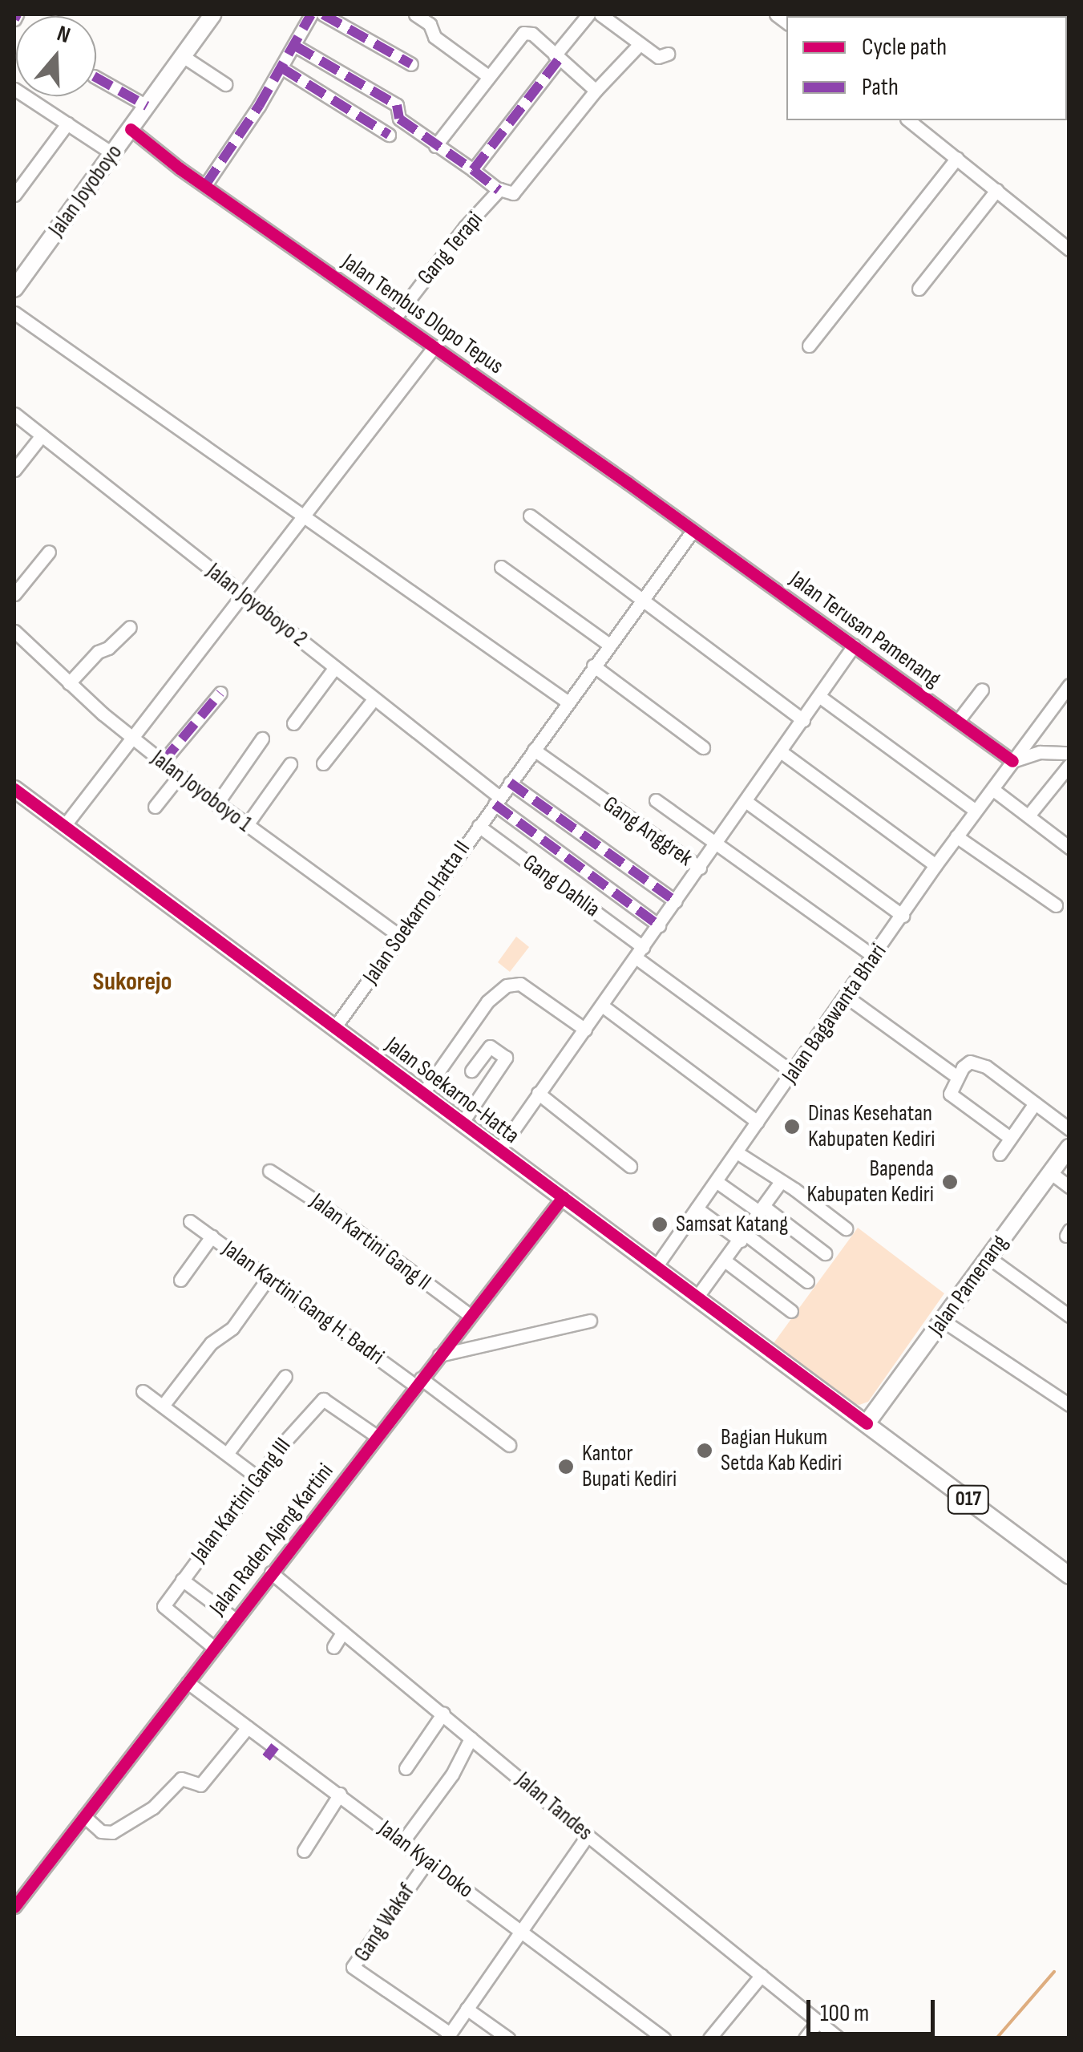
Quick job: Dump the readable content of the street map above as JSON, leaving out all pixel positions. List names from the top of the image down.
{
  "streets": {
    "main road": [
      "Jalan Joyoboyo",
      "Jalan Soekarno-Hatta",
      "Jalan Pamenang",
      "017"
    ],
    "street": [
      "Gang Terapi",
      "Jalan Tembus Dlopo Tepus",
      "Jalan Joyoboyo 2",
      "Jalan Terusan Pamenang",
      "Jalan Joyoboyo 1",
      "Gang Anggrek",
      "Gang Dahlia",
      "Jalan Soekarno Hatta II",
      "Jalan Bagawanta Bhari",
      "Jalan Kartini Gang II",
      "Jalan Kartini Gang H. Badri",
      "Jalan Kartini Gang III",
      "Jalan Raden Ajeng Kartini",
      "Jalan Tandes",
      "Jalan Kyai Doko",
      "Gang Wakaf"
    ]
  },
  "crossings": [
    ["Jalan Joyoboyo", "Jalan Tembus Dlopo Tepus"],
    ["Gang Terapi", "Jalan Tembus Dlopo Tepus"],
    ["Jalan Tembus Dlopo Tepus", "Jalan Terusan Pamenang"],
    ["Jalan Tembus Dlopo Tepus", "Jalan Soekarno Hatta II"],
    ["Jalan Joyoboyo 2", "Jalan Soekarno Hatta II"],
    ["Jalan Terusan Pamenang", "Jalan Soekarno Hatta II"],
    ["Jalan Terusan Pamenang", "Jalan Bagawanta Bhari"],
    ["Jalan Joyoboyo 1", "Jalan Soekarno Hatta II"],
    ["Gang Anggrek", "Jalan Soekarno Hatta II"],
    ["Gang Dahlia", "Jalan Soekarno Hatta II"],
    ["Gang Dahlia", "Jalan Bagawanta Bhari"],
    ["Jalan Soekarno Hatta II", "Jalan Soekarno-Hatta"],
    ["Jalan Bagawanta Bhari", "Jalan Soekarno-Hatta"],
    ["Jalan Soekarno-Hatta", "Jalan Pamenang"],
    ["Jalan Soekarno-Hatta", "017"],
    ["Jalan Soekarno-Hatta", "Jalan Raden Ajeng Kartini"],
    ["Jalan Kartini Gang II", "Jalan Raden Ajeng Kartini"],
    ["Jalan Pamenang", "017"],
    ["Jalan Kartini Gang H. Badri", "Jalan Raden Ajeng Kartini"],
    ["Jalan Kartini Gang III", "Jalan Raden Ajeng Kartini"],
    ["Jalan Raden Ajeng Kartini", "Jalan Tandes"],
    ["Jalan Raden Ajeng Kartini", "Jalan Kyai Doko"],
    ["Jalan Kyai Doko", "Gang Wakaf"]
  ],
  "districts": ["Sukorejo"],
  "places": [
    "Dinas Kesehatan Kabupaten Kediri",
    "Bapenda Kabupaten Kediri",
    "Samsat Katang",
    "Bagian Hukum Setda Kab Kediri",
    "Kantor Bupati Kediri"
  ],
  "legend": ["Cycle path", "Path"],
  "scale_bar": "100 m",
  "north": "top"
}
